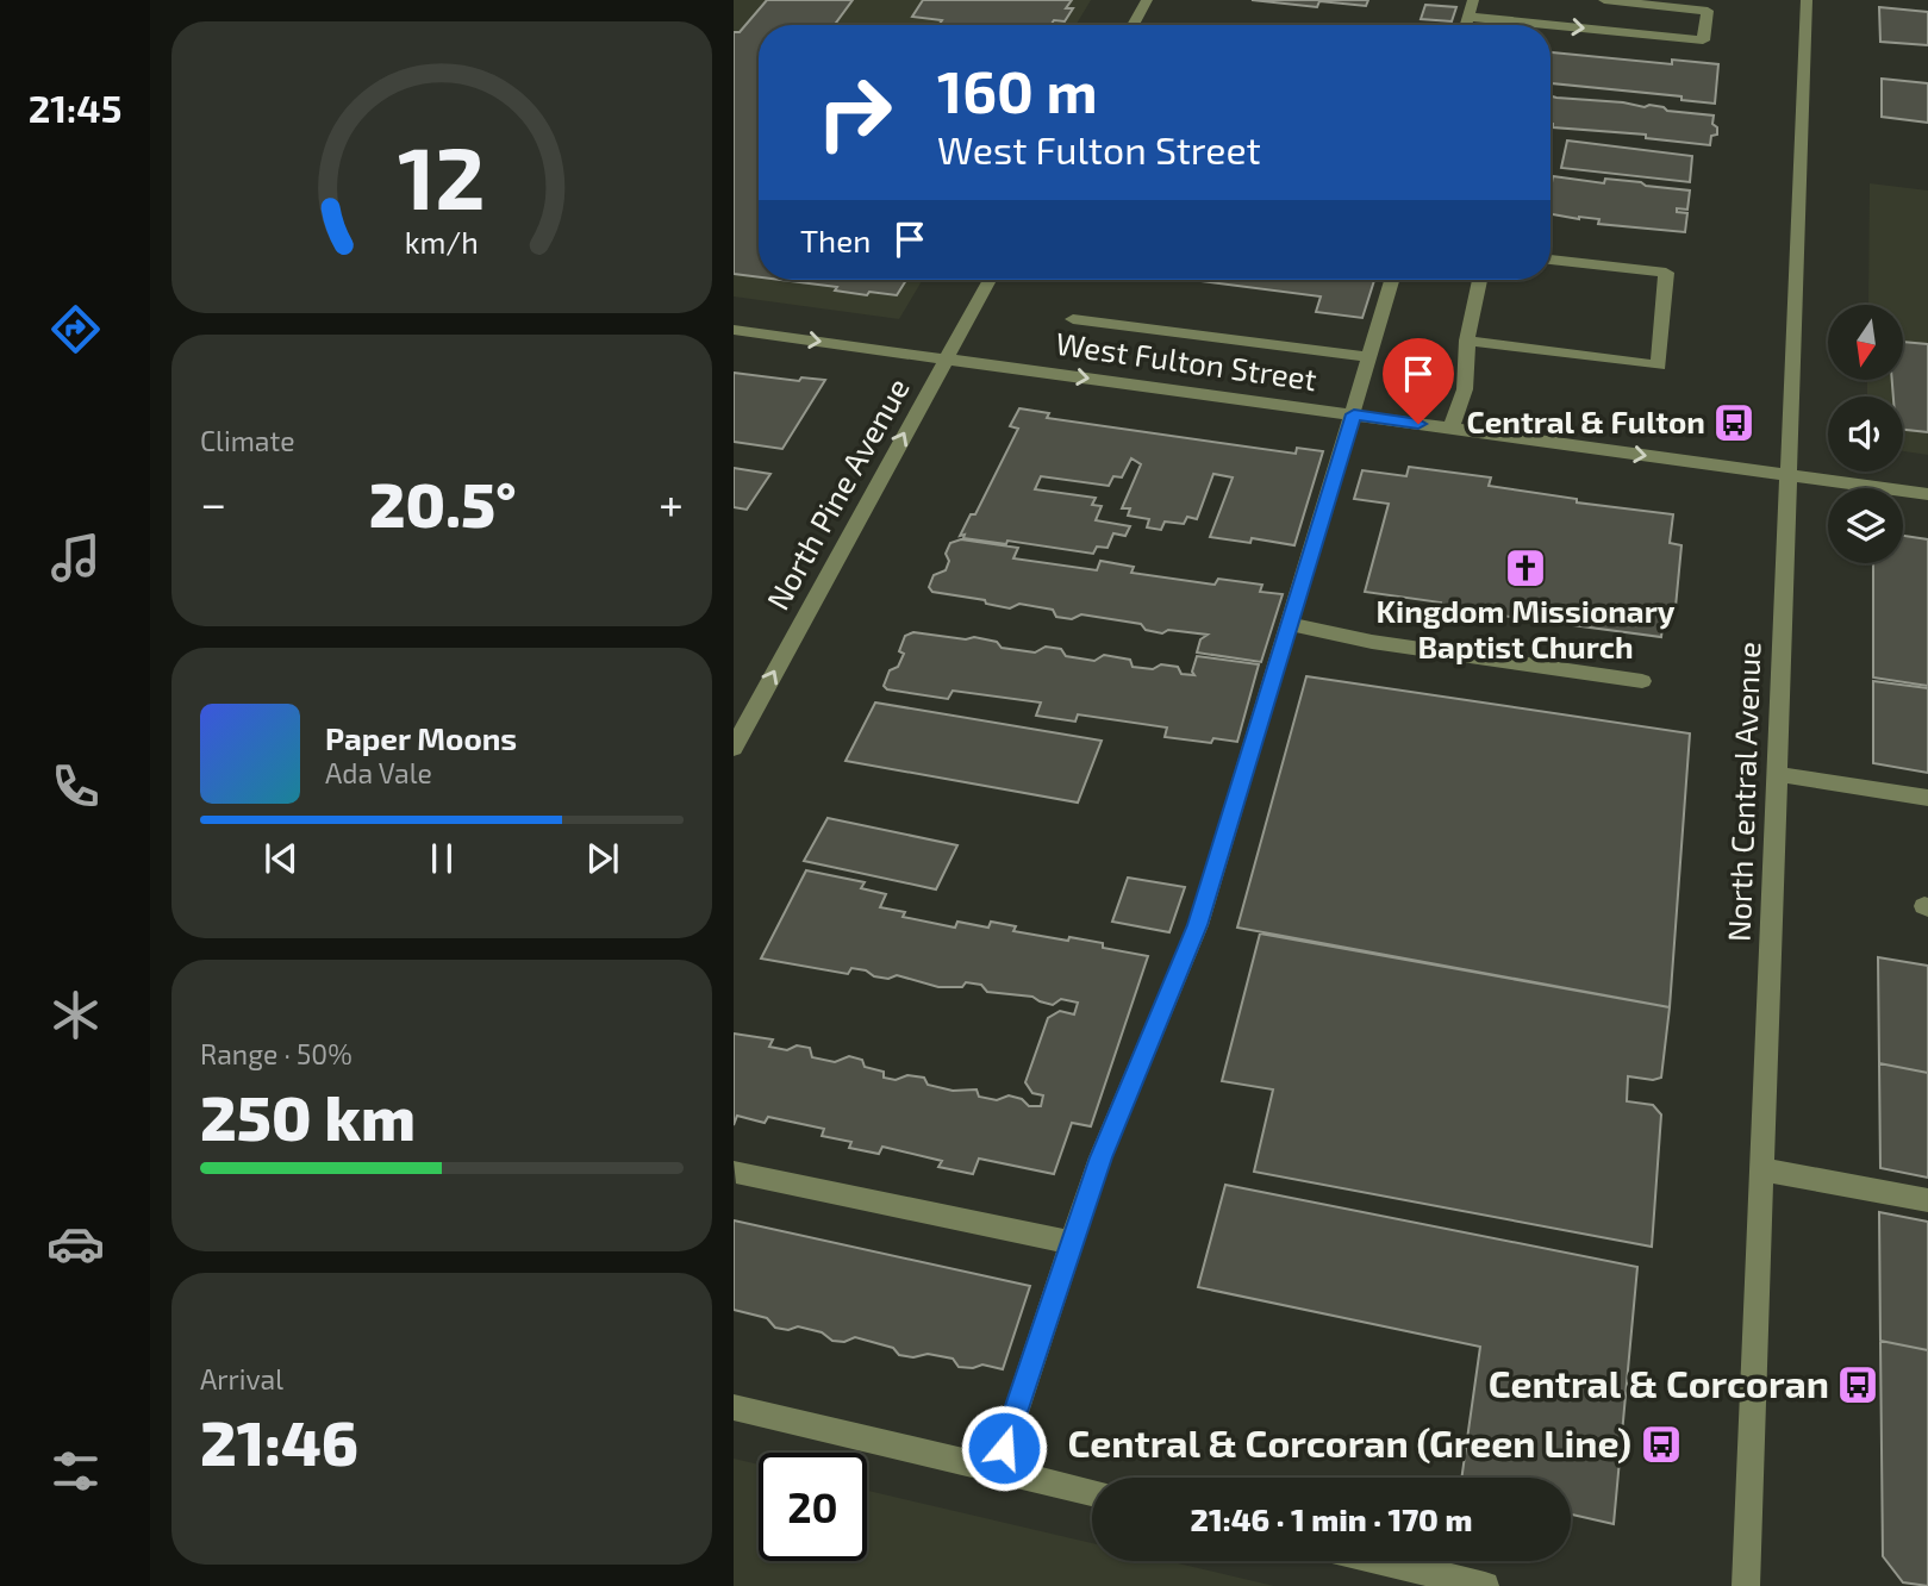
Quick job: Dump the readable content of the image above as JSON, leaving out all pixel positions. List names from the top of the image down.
{
  "streets": {
    "street": ["West Fulton Street", "North Pine Avenue", "North Central Avenue"]
  },
  "crossings": [
    ["West Fulton Street", "North Pine Avenue"],
    ["West Fulton Street", "North Central Avenue"]
  ],
  "one_way": ["North Pine Avenue"],
  "places": {
    "bus stop": ["Central & Fulton", "Central & Corcoran", "Central & Corcoran (Green Line)"],
    "church": ["Kingdom Missionary Baptist Church"]
  },
  "north": "bottom",
  "page": {
    "tabs": "21:45",
    "turn": ["160 m", "West Fulton Street"],
    "then": "Then",
    "tile": [
      "Climate",
      ["Range · 50%", "250 km"],
      ["Arrival", "21:46"]
    ],
    "heat": ["−", "20.5°", "+"],
    "song": ["Paper Moons", "Ada Vale"],
    "limit": "20",
    "trip": "21:46 · 1 min · 170 m",
    "gauge": ["12", "km/h"]
  }
}
